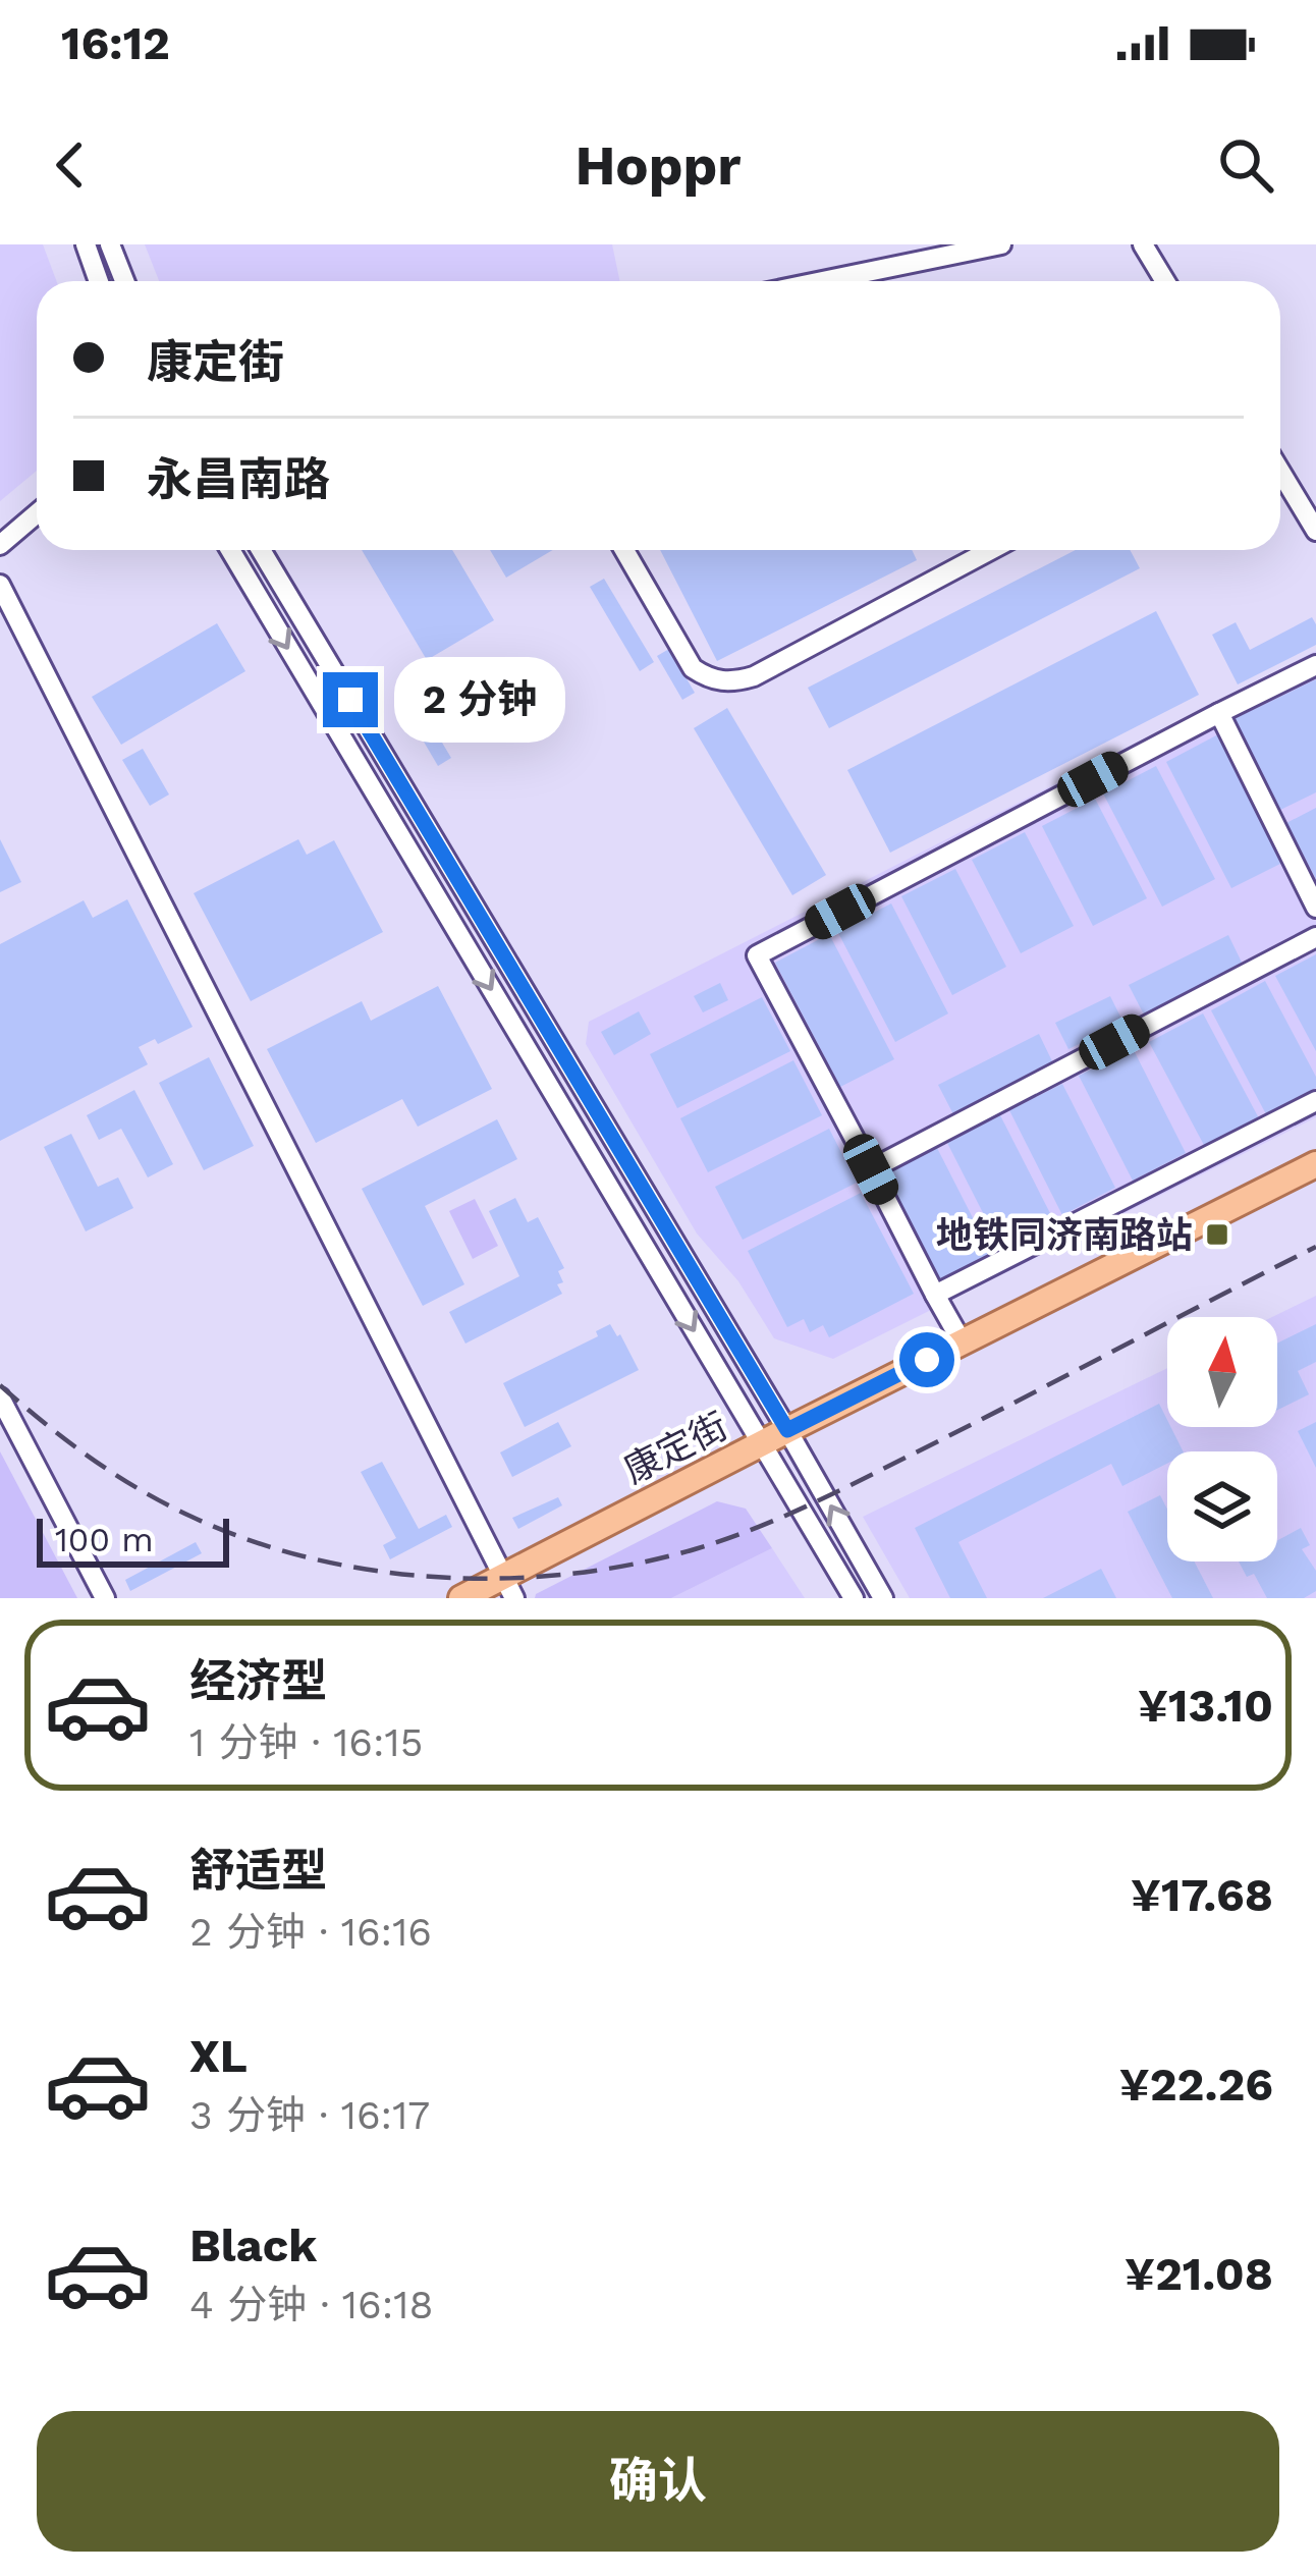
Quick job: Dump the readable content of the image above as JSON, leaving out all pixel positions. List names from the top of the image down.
{
  "streets": {
    "main road": ["康定街"]
  },
  "places": {
    "transit": ["地铁同济南路站"]
  },
  "scale_bar": "100 m",
  "north": "top",
  "page": {
    "status": "16:12",
    "header": "Hoppr",
    "banner": ["康定街", "永昌南路"],
    "bubble": "2 分钟",
    "scale": "100 m",
    "list": [
      {
        "name": "经济型",
        "note": "1 分钟 · 16:15",
        "value": "¥13.10"
      },
      {
        "name": "舒适型",
        "note": "2 分钟 · 16:16",
        "value": "¥17.68"
      },
      {
        "name": "XL",
        "note": "3 分钟 · 16:17",
        "value": "¥22.26"
      },
      {
        "name": "Black",
        "note": "4 分钟 · 16:18",
        "value": "¥21.08"
      }
    ],
    "buttons": "确认"
  }
}
